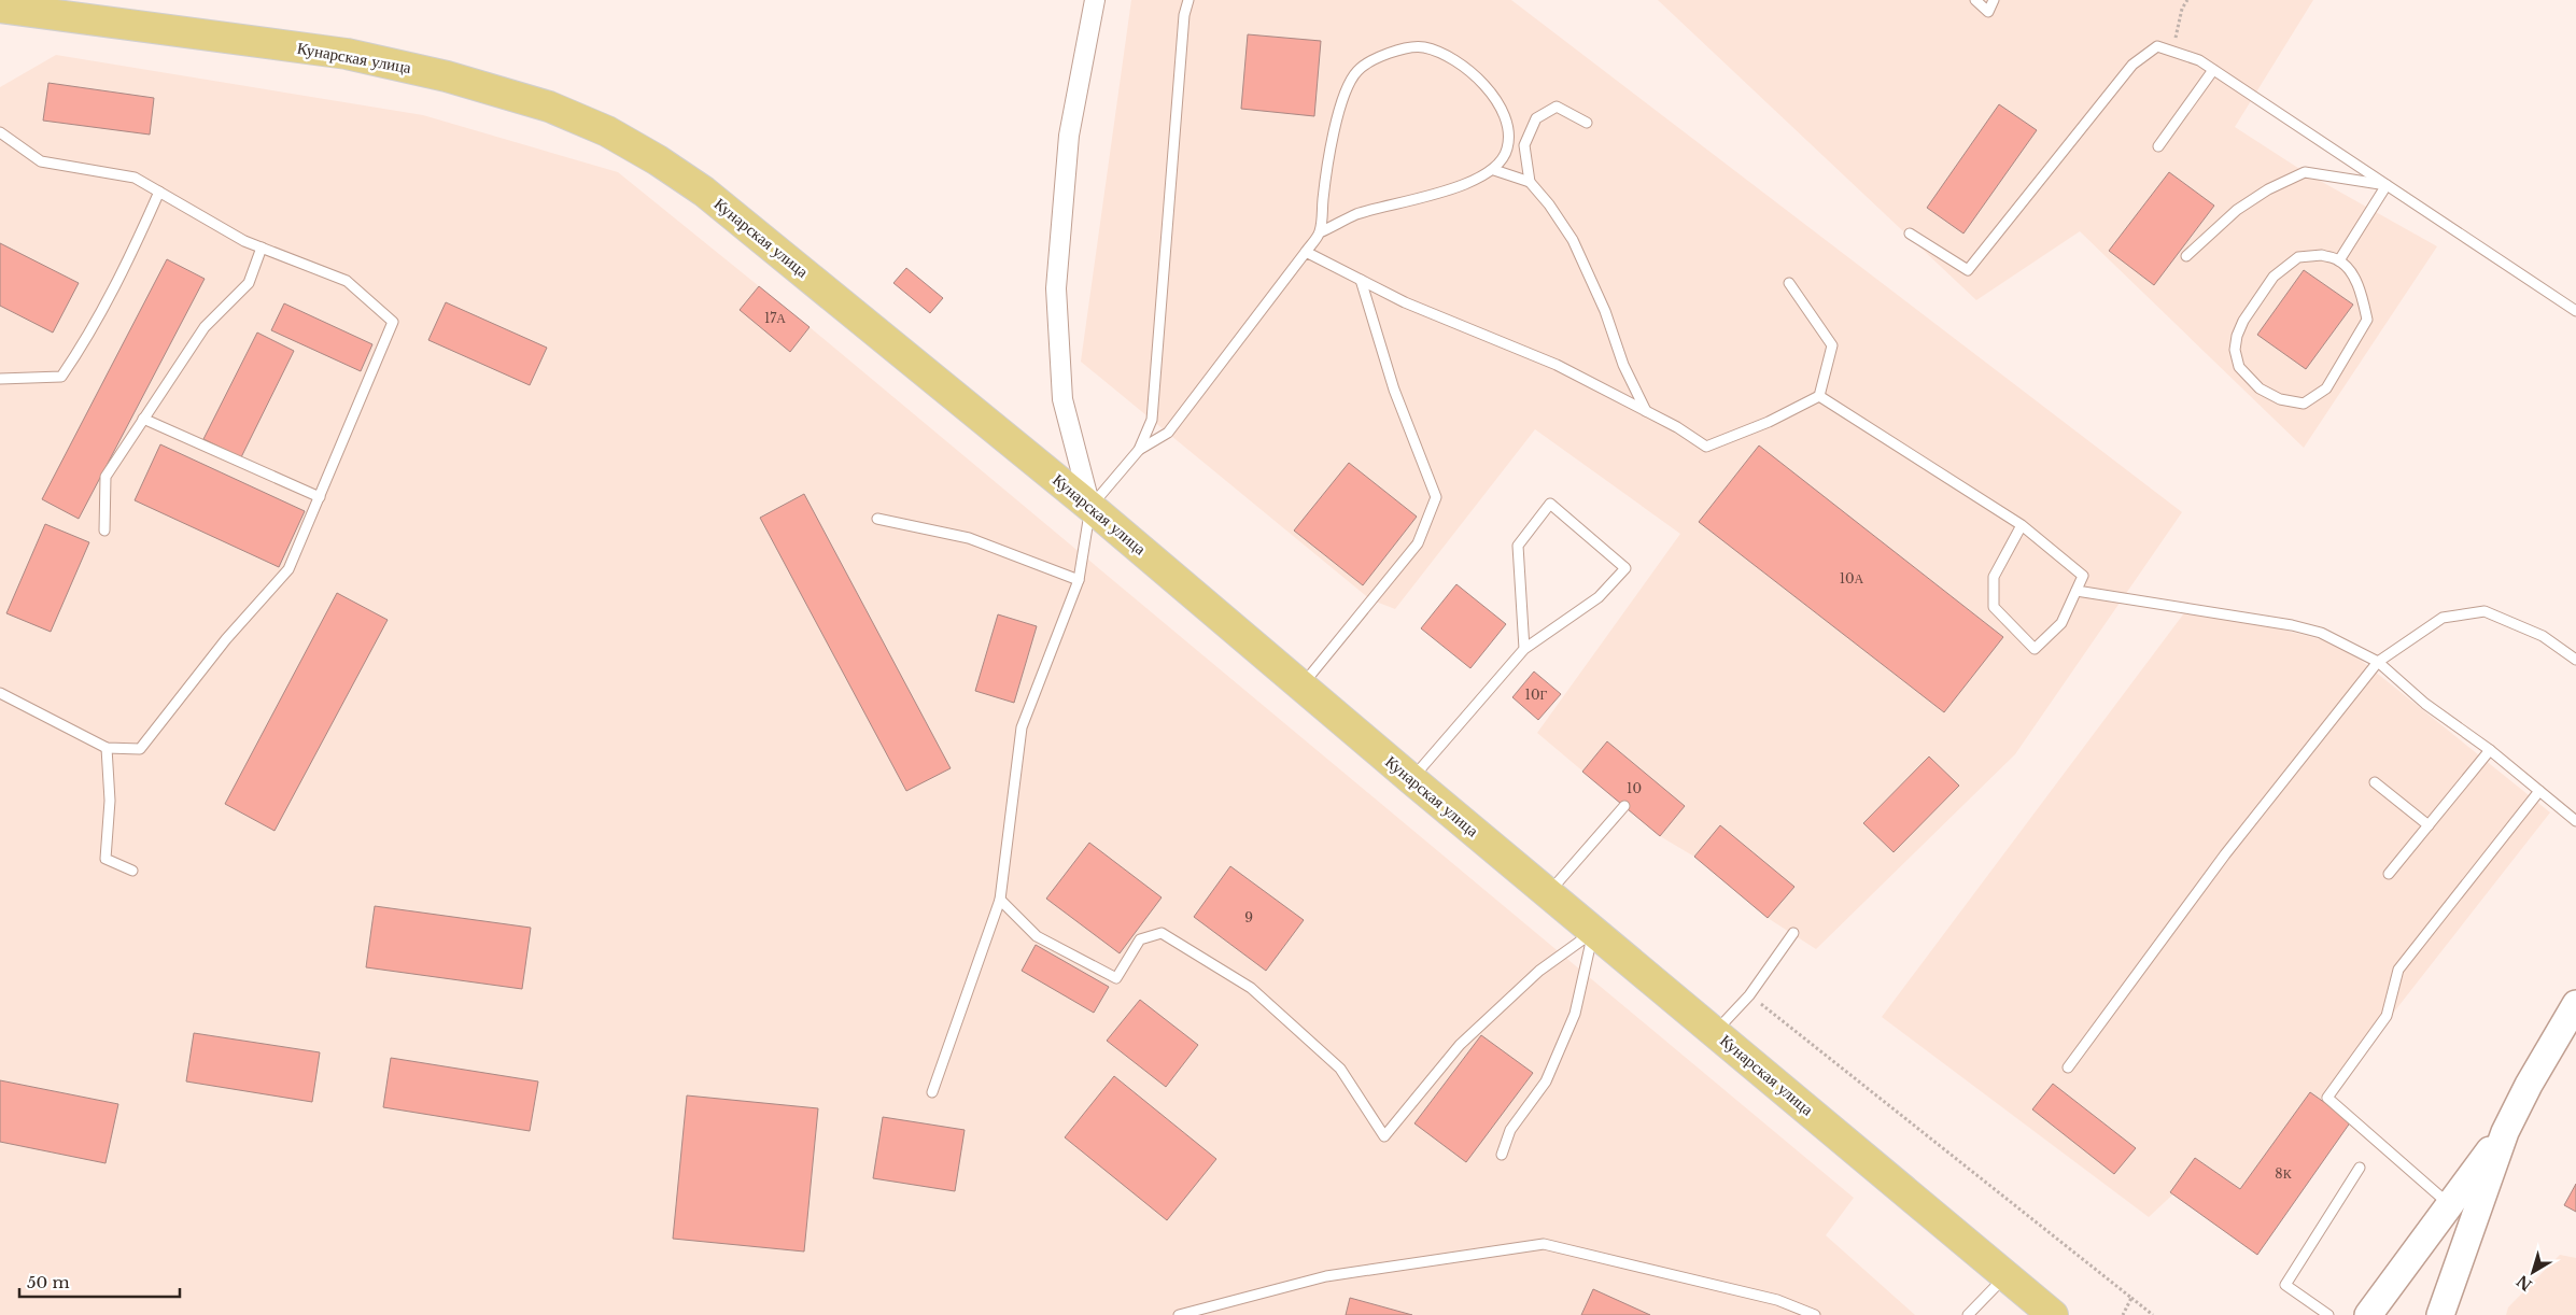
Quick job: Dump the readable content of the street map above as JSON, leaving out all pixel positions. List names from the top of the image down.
{
  "streets": {
    "main road": ["Кунарская улица"]
  },
  "house_numbers": [
    "17А",
    "10А",
    "10Г",
    "10",
    "9",
    "8К"
  ],
  "scale_bar": "50 m",
  "north": "bottom left"
}
